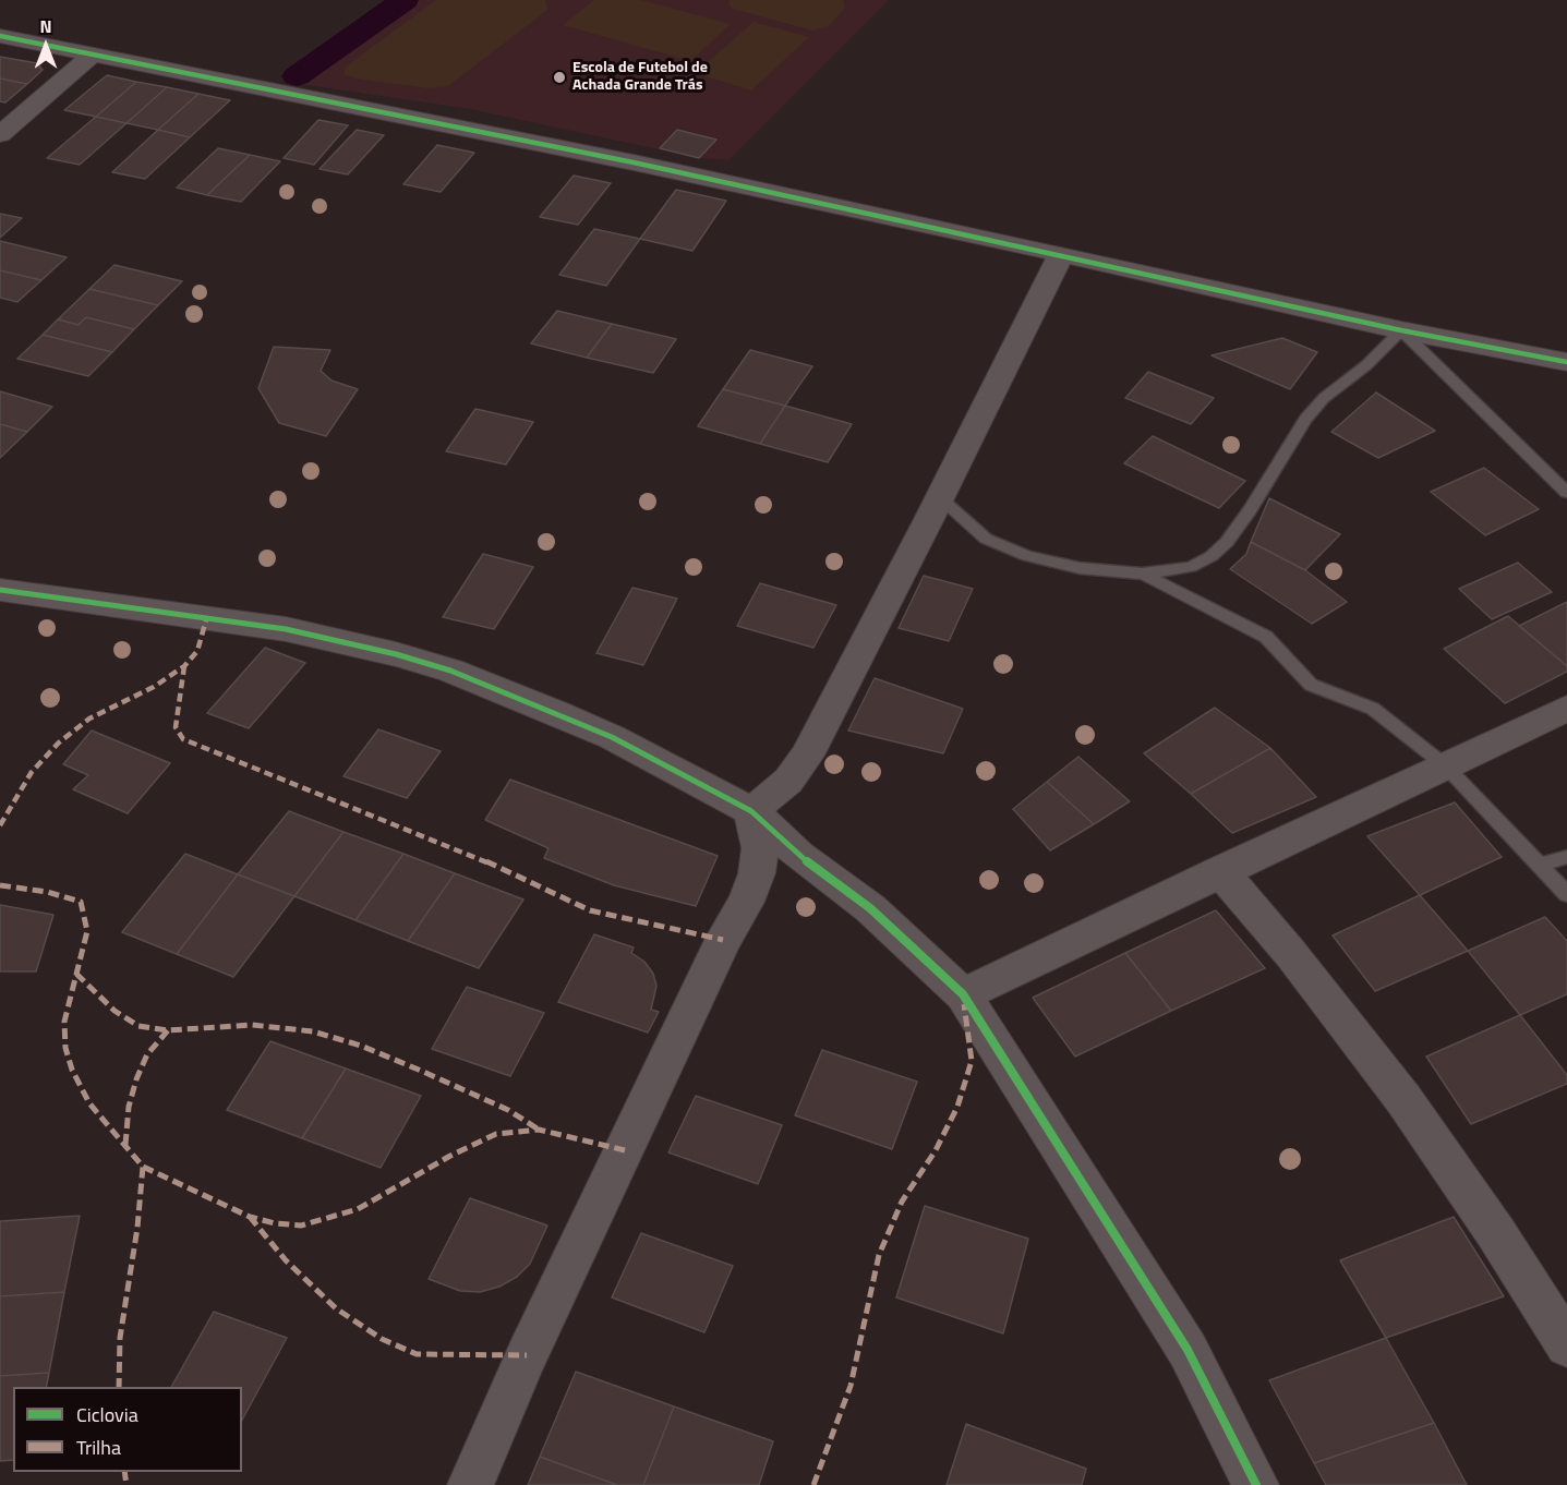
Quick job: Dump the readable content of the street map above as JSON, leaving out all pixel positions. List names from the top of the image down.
{
  "places": ["Escola de Futebol de Achada Grande Trás"],
  "legend": ["Ciclovia", "Trilha"],
  "north": "top"
}
